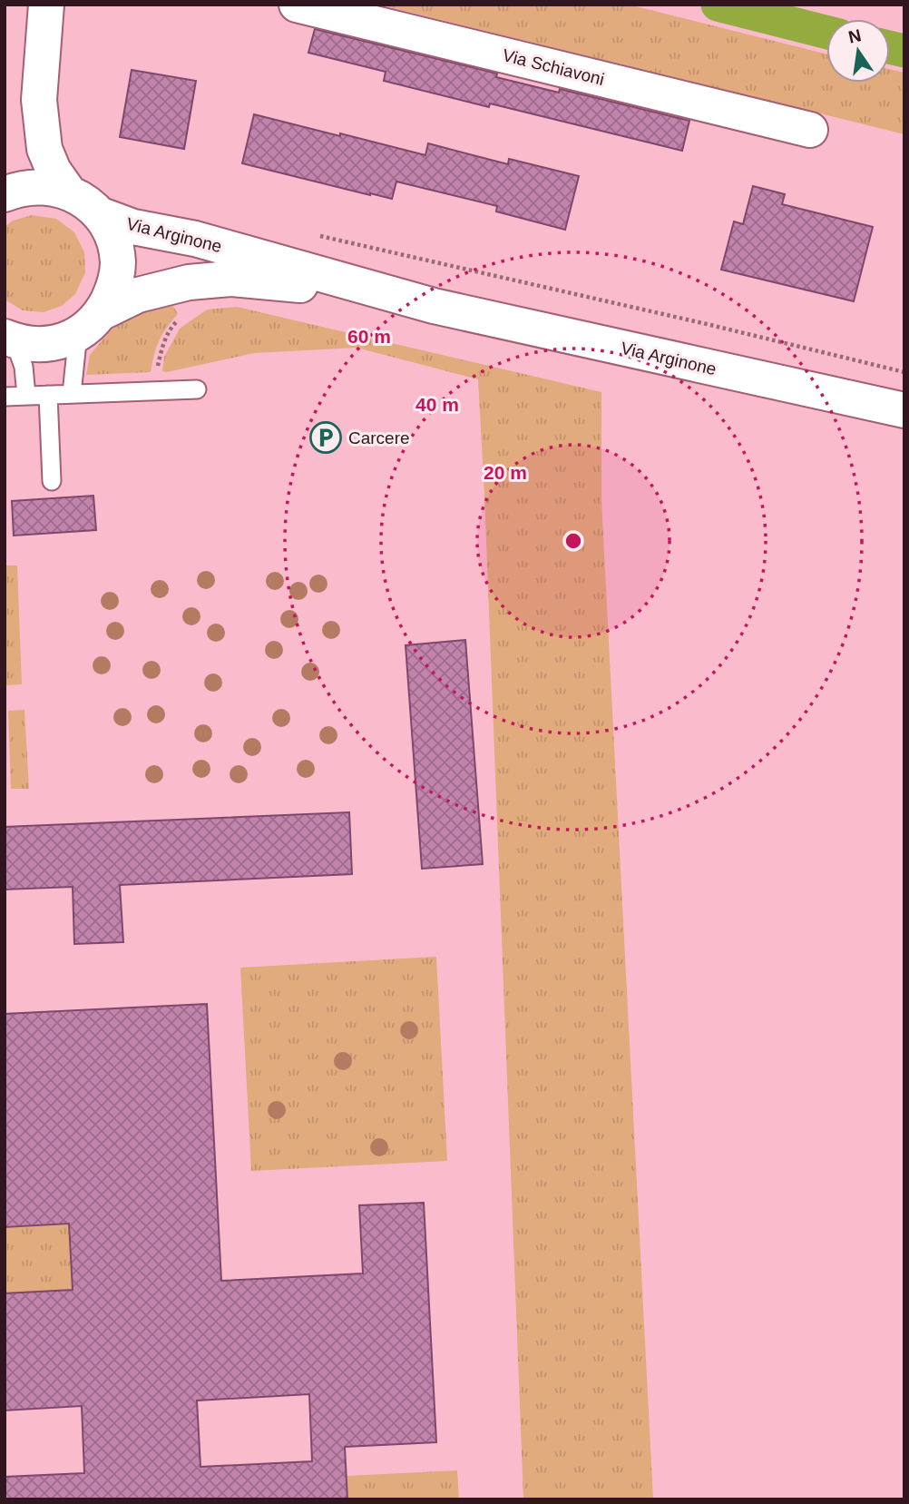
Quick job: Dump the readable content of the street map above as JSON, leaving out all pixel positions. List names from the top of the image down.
{
  "streets": {
    "main road": ["Via Schiavoni", "Via Arginone"]
  },
  "places": {
    "parking": ["Carcere"]
  },
  "north": "top",
  "rings": ["60 m", "40 m", "20 m"]
}
